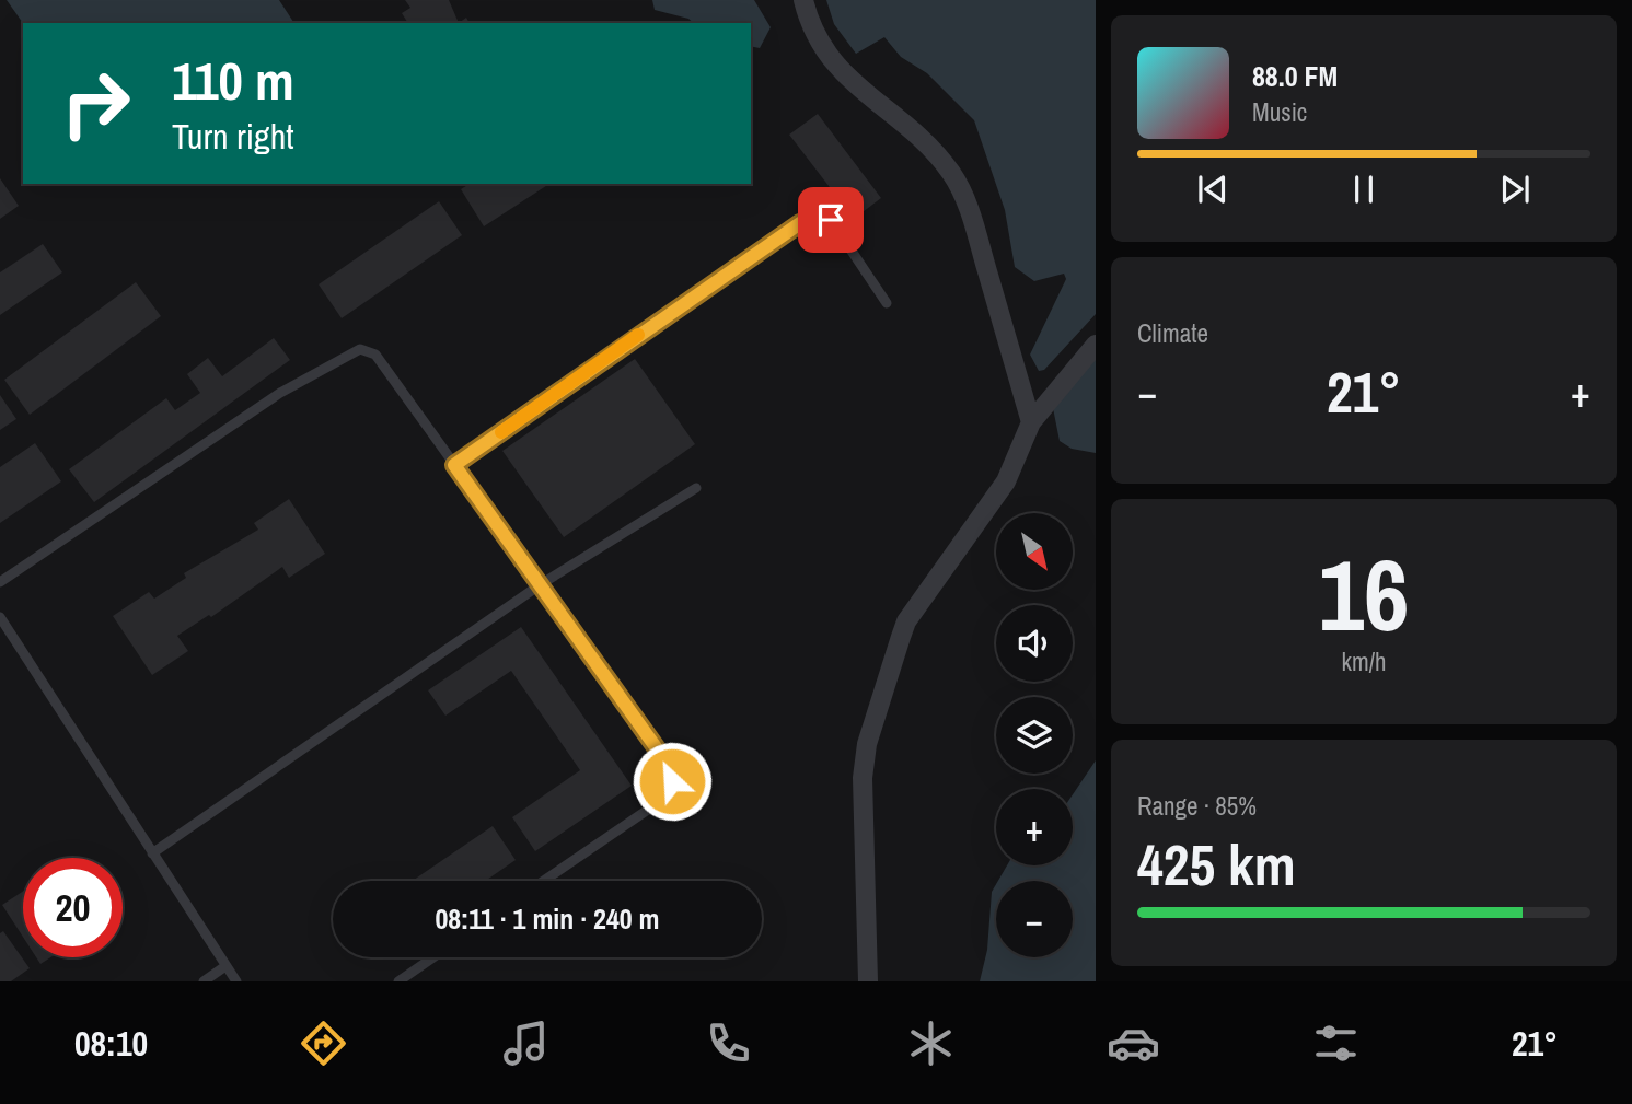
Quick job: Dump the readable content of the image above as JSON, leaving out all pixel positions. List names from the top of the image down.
{
  "north": "bottom right",
  "page": {
    "turn": ["110 m", "Turn right"],
    "song": ["88.0 FM", "Music"],
    "tile": [
      "Climate",
      ["16", "km/h"],
      ["Range · 85%", "425 km"]
    ],
    "heat": ["−", "21°", "+"],
    "map_buttons": ["+", "−"],
    "limit": "20",
    "trip": "08:11 · 1 min · 240 m",
    "tabs": ["08:10", "21°"]
  }
}
